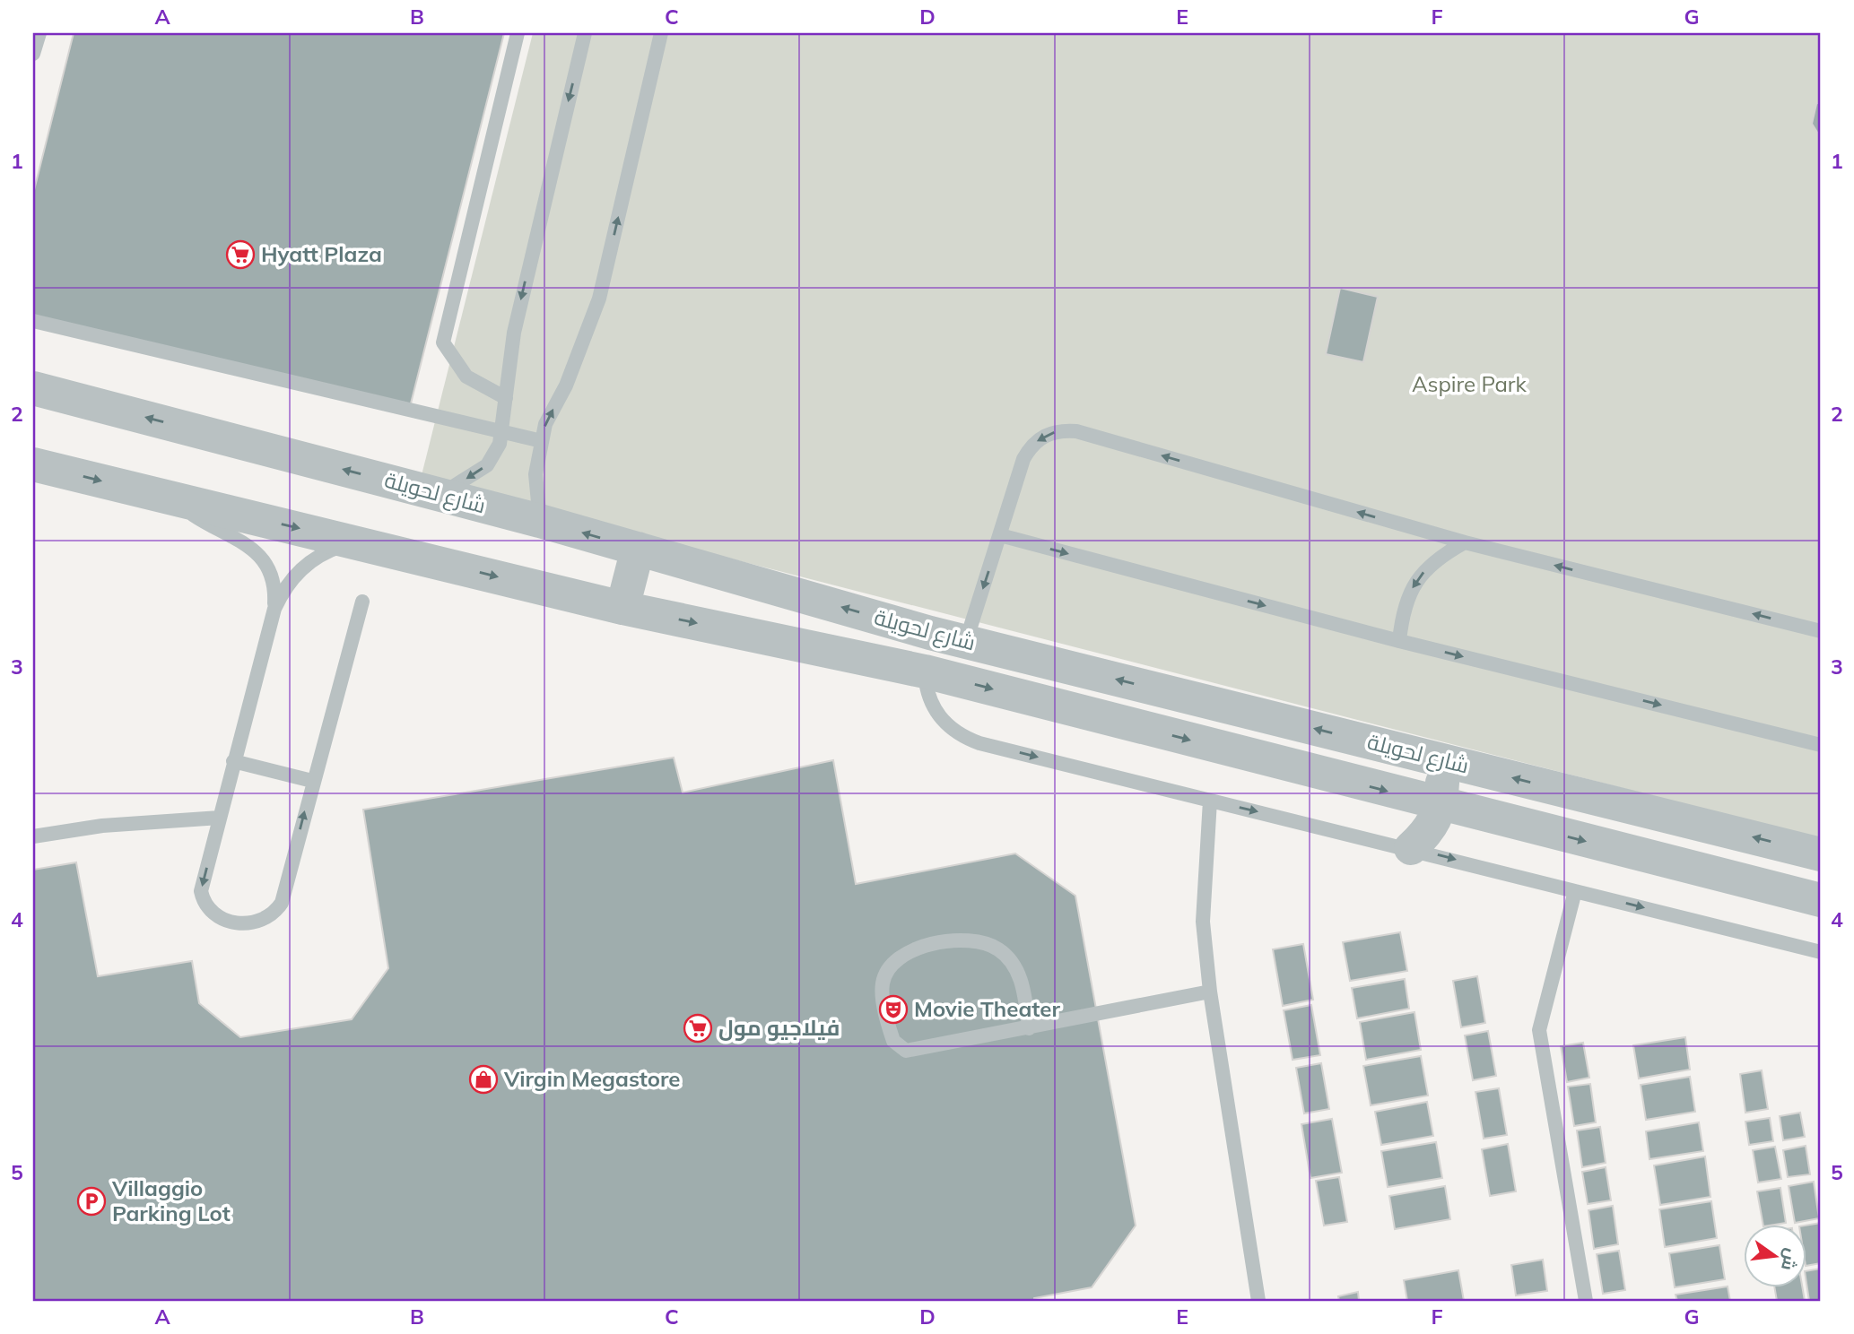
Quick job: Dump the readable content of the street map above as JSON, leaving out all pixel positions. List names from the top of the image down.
{
  "streets": {
    "street": ["شارع لحويلة"]
  },
  "parks": ["Aspire Park"],
  "places": {
    "supermarket": ["Hyatt Plaza", "فيلاجيو مول"],
    "theatre": ["Movie Theater"],
    "shop": ["Virgin Megastore"],
    "parking": ["Villaggio Parking Lot"]
  },
  "north": "right",
  "grid": {
    "columns": [
      "A",
      "B",
      "C",
      "D",
      "E",
      "F",
      "G"
    ],
    "rows": [
      "1",
      "2",
      "3",
      "4",
      "5"
    ]
  }
}
